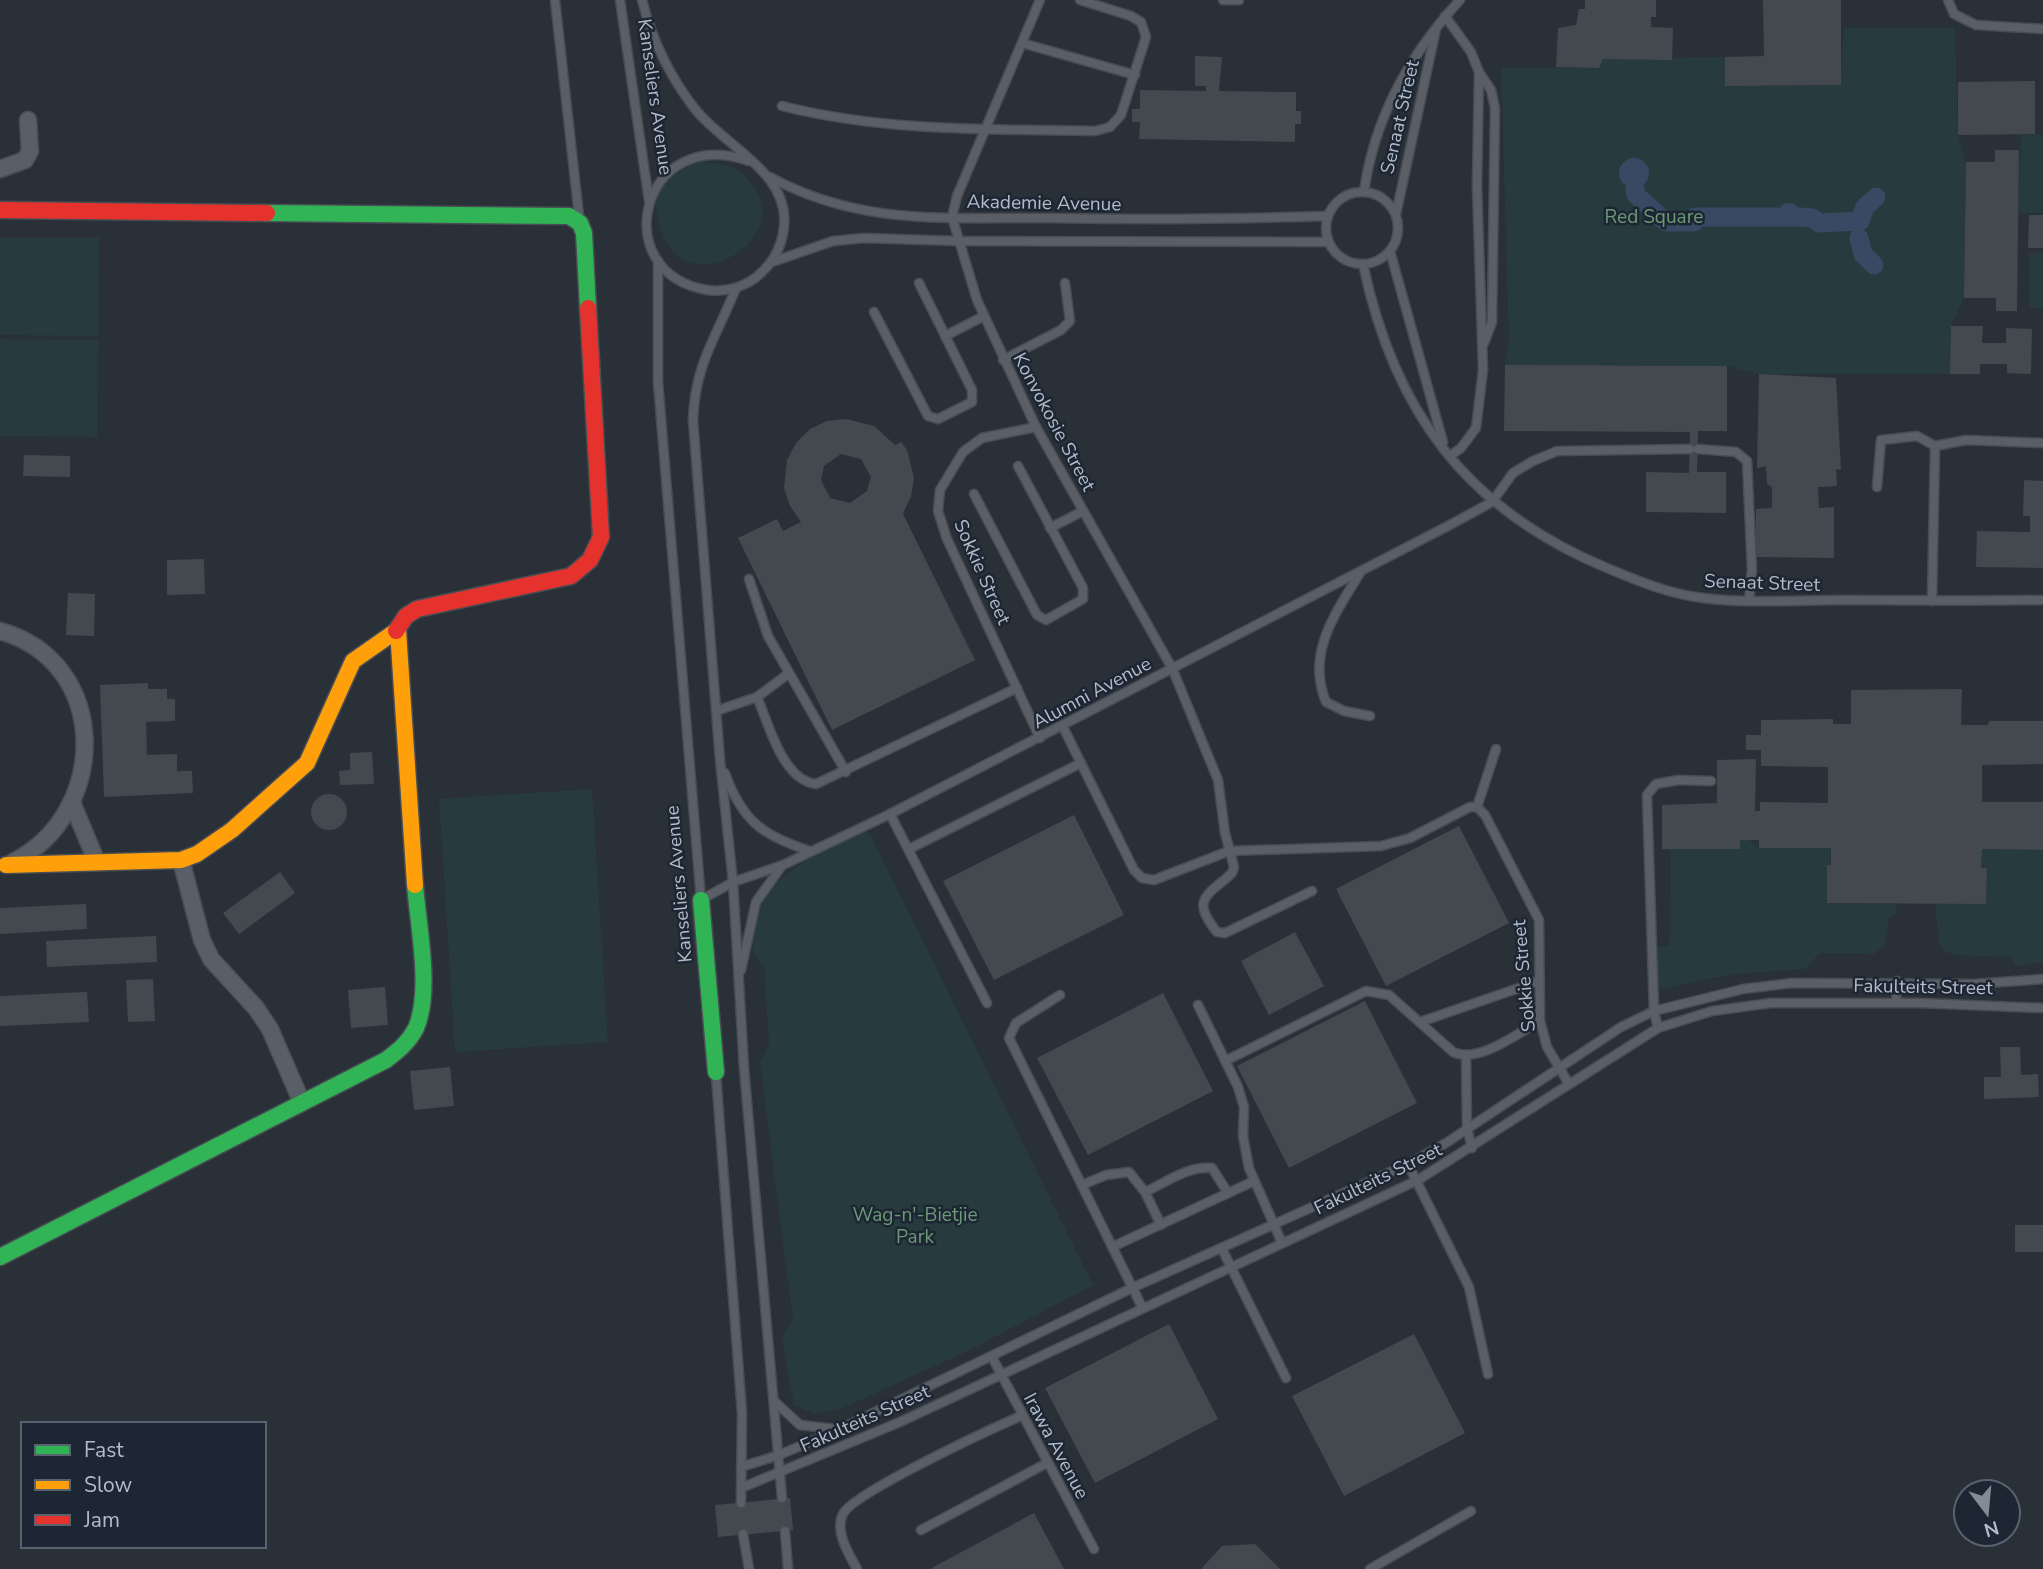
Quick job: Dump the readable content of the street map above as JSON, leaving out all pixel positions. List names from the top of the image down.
{
  "streets": {
    "street": ["Kanseliers Avenue"],
    "lane": [
      "Senaat Street",
      "Akademie Avenue",
      "Konvokosie Street",
      "Sokkie Street",
      "Alumni Avenue",
      "Fakulteits Street",
      "Irawa Avenue"
    ]
  },
  "crossings": [
    ["Kanseliers Avenue", "Akademie Avenue"],
    ["Kanseliers Avenue", "Alumni Avenue"],
    ["Kanseliers Avenue", "Fakulteits Street"],
    ["Senaat Street", "Akademie Avenue"],
    ["Senaat Street", "Alumni Avenue"],
    ["Akademie Avenue", "Konvokosie Street"],
    ["Konvokosie Street", "Sokkie Street"],
    ["Konvokosie Street", "Alumni Avenue"],
    ["Sokkie Street", "Alumni Avenue"],
    ["Sokkie Street", "Fakulteits Street"],
    ["Fakulteits Street", "Irawa Avenue"]
  ],
  "parks": ["Red Square", "Wag-n'-Bietjie Park"],
  "legend": ["Fast", "Slow", "Jam"],
  "north": "bottom"
}
